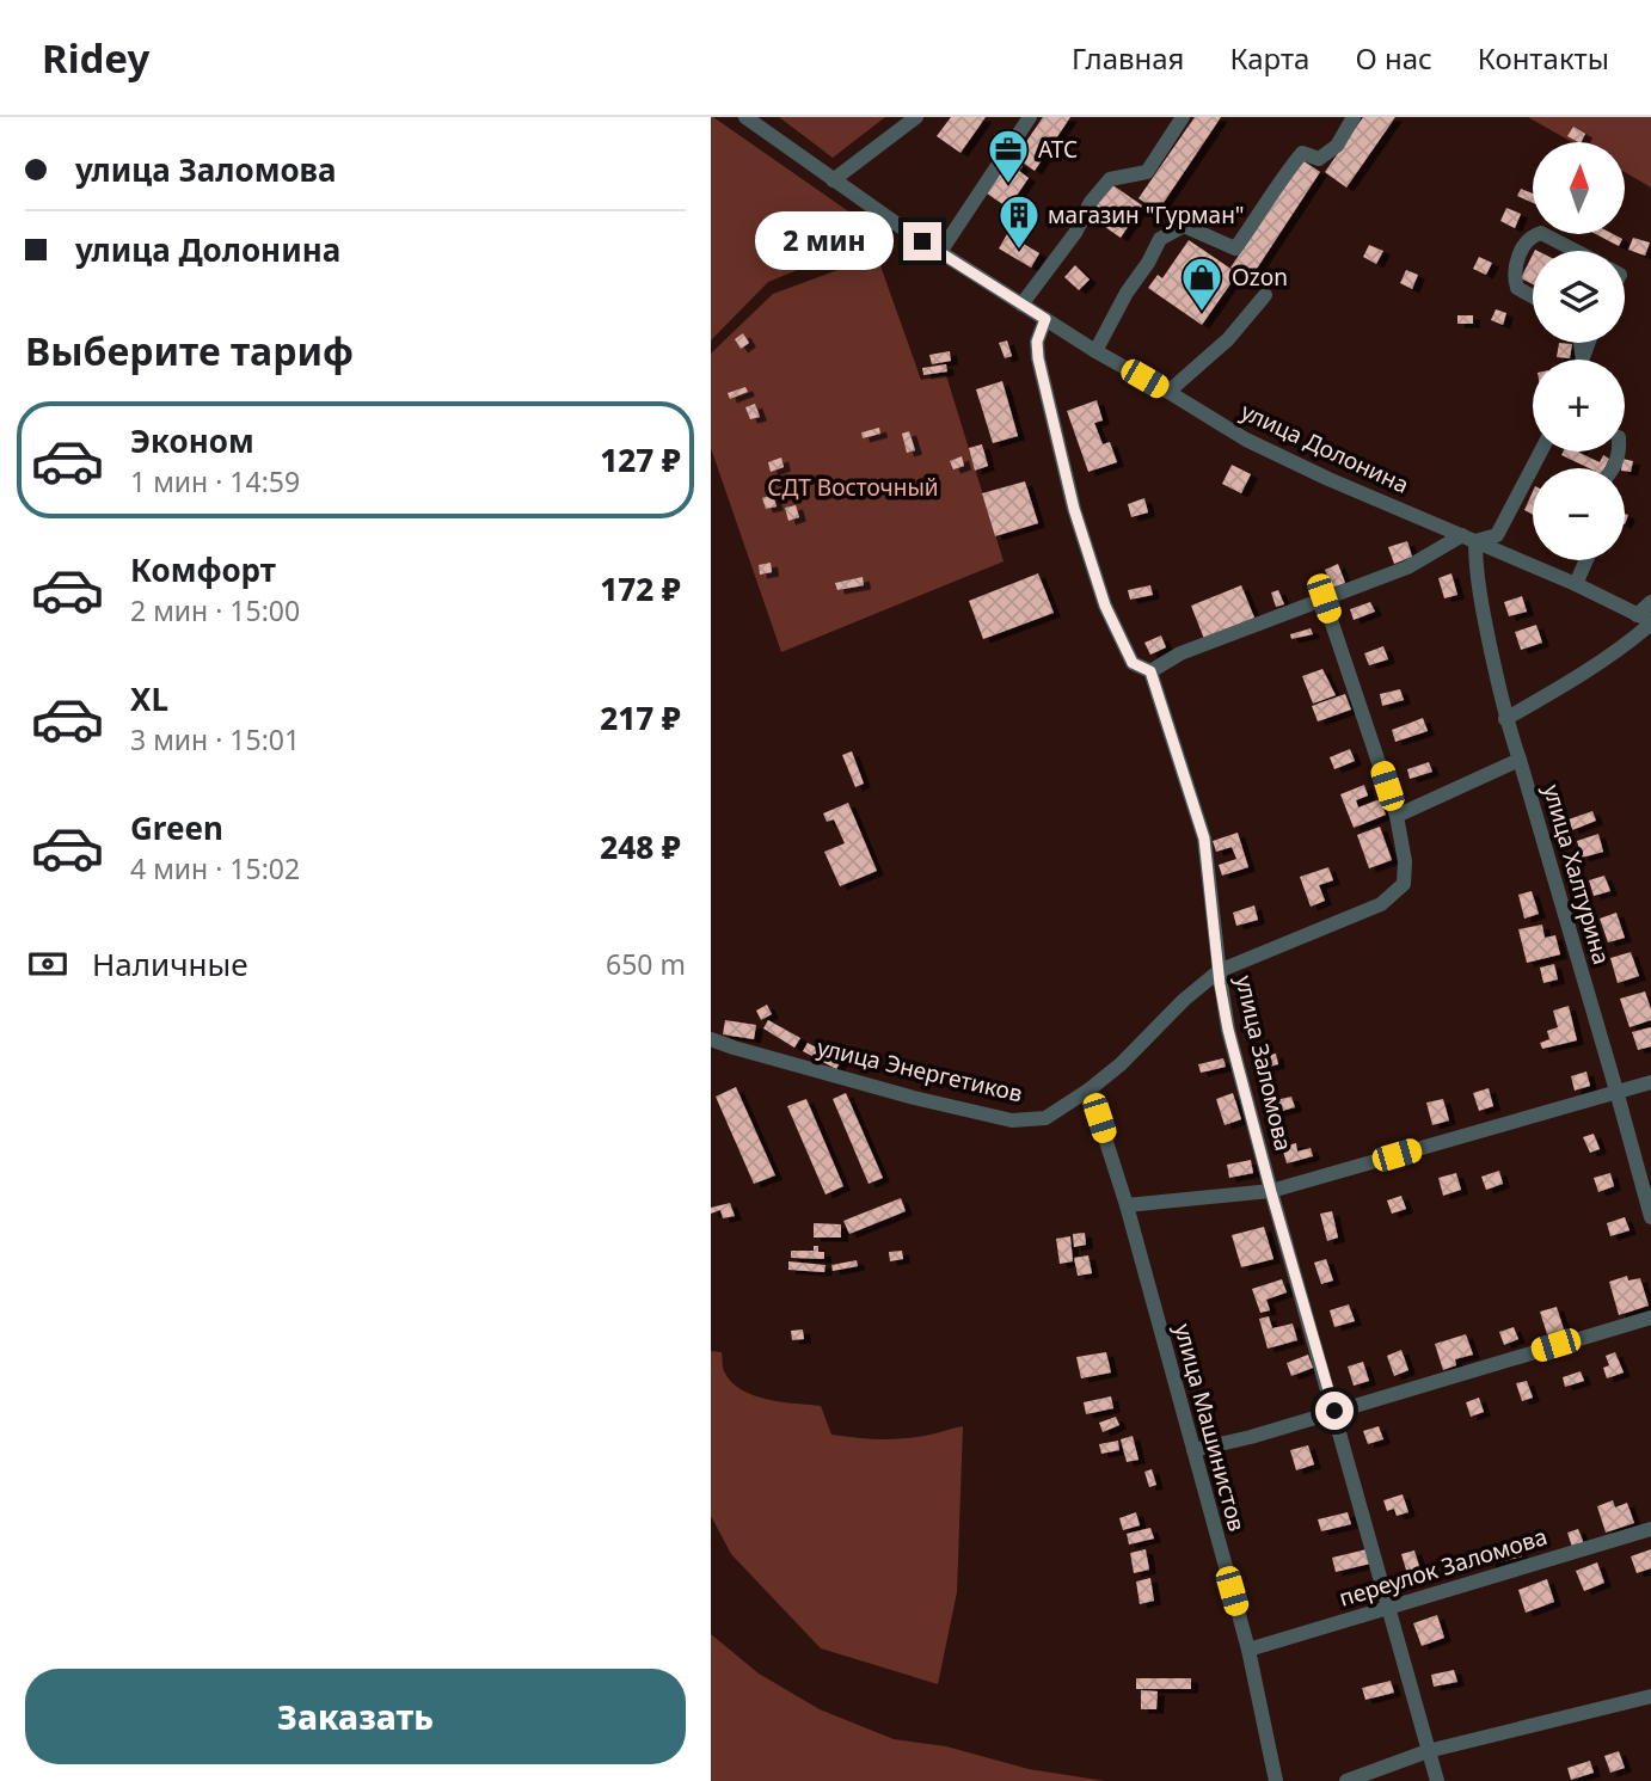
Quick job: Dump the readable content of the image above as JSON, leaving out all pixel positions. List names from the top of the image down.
{
  "streets": {
    "street": [
      "улица Долонина",
      "улица Халтурина",
      "улица Заломова",
      "улица Энергетиков",
      "улица Машинистов",
      "переулок Заломова"
    ]
  },
  "crossings": [
    ["улица Долонина", "улица Халтурина"],
    ["улица Долонина", "улица Заломова"],
    ["улица Заломова", "улица Энергетиков"],
    ["улица Заломова", "переулок Заломова"],
    ["улица Энергетиков", "улица Машинистов"],
    ["улица Машинистов", "переулок Заломова"]
  ],
  "parks": ["СДТ Восточный"],
  "places": {
    "office": ["АТС"],
    "building": ["магазин \"Гурман\""],
    "shop": ["Ozon"]
  },
  "north": "top",
  "page": {
    "header": "Ridey",
    "nav": [
      "Главная",
      "Карта",
      "О нас",
      "Контакты"
    ],
    "banner": ["улица Заломова", "улица Долонина"],
    "map_buttons": ["+", "−"],
    "bubble": "2 мин",
    "heading": "Выберите тариф",
    "list": [
      {
        "name": "Эконом",
        "note": "1 мин · 14:59",
        "value": "127 ₽"
      },
      {
        "name": "Комфорт",
        "note": "2 мин · 15:00",
        "value": "172 ₽"
      },
      {
        "name": "XL",
        "note": "3 мин · 15:01",
        "value": "217 ₽"
      },
      {
        "name": "Green",
        "note": "4 мин · 15:02",
        "value": "248 ₽"
      }
    ],
    "pay": ["Наличные", "650 m"],
    "buttons": "Заказать"
  }
}
